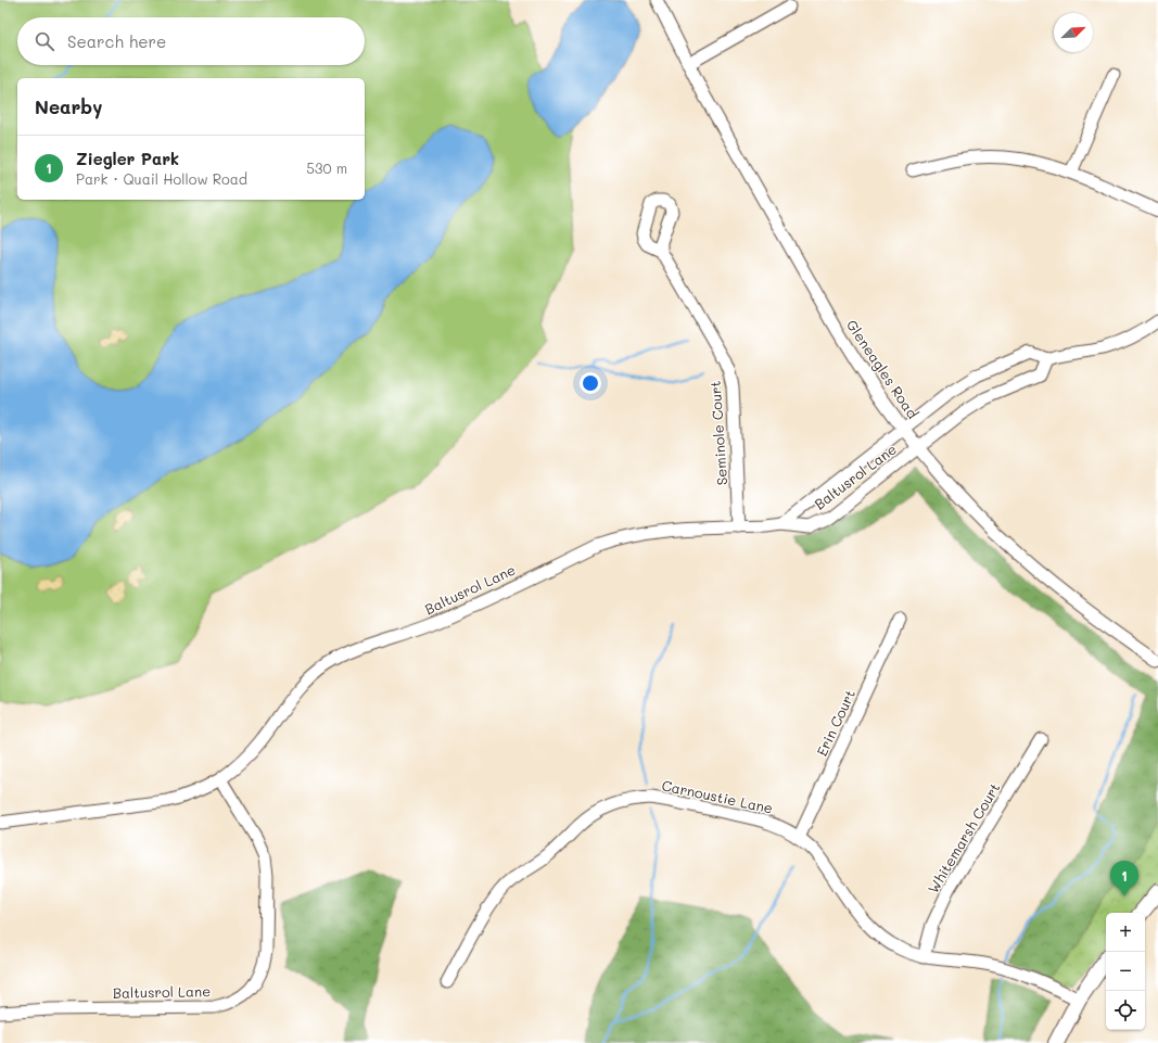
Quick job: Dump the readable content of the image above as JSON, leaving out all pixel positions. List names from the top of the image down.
{
  "streets": {
    "street": [
      "Gleneagles Road",
      "Seminole Court",
      "Baltusrol Lane",
      "Erin Court",
      "Carnoustie Lane",
      "Whitemarsh Court"
    ]
  },
  "crossings": [
    ["Gleneagles Road", "Baltusrol Lane"],
    ["Seminole Court", "Baltusrol Lane"],
    ["Erin Court", "Carnoustie Lane"],
    ["Carnoustie Lane", "Whitemarsh Court"]
  ],
  "north": "top right",
  "page": {
    "search": "Search here",
    "heading": "Nearby",
    "list": [
      {
        "mark": "1",
        "name": "Ziegler Park",
        "note": "Park · Quail Hollow Road",
        "value": "530 m"
      }
    ],
    "pins": "1",
    "map_buttons": ["+", "−"]
  }
}
